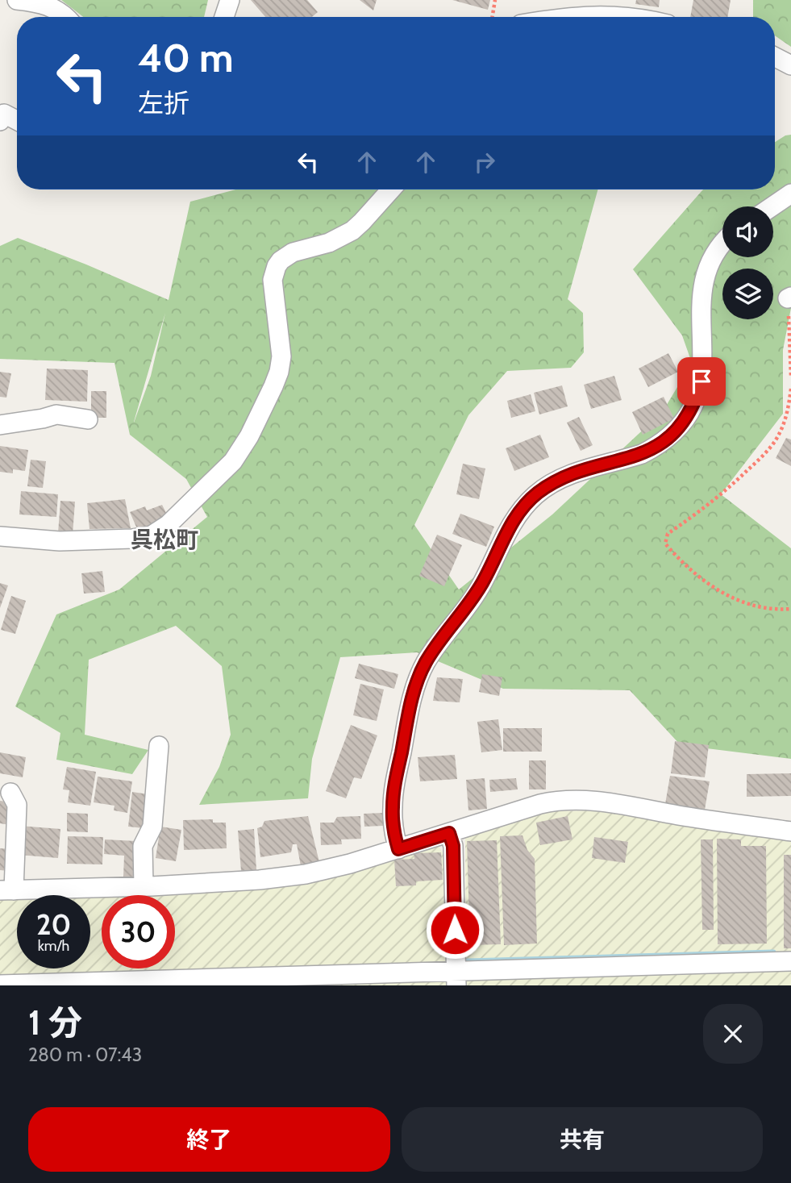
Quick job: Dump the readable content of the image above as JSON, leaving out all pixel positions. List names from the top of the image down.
{
  "districts": ["呉松町"],
  "page": {
    "turn": ["40 m", "左折"],
    "speed": "20 km/h",
    "limit": "30",
    "heading": ["1 分", "280 m · 07:43"],
    "buttons": ["終了", "共有"]
  }
}
